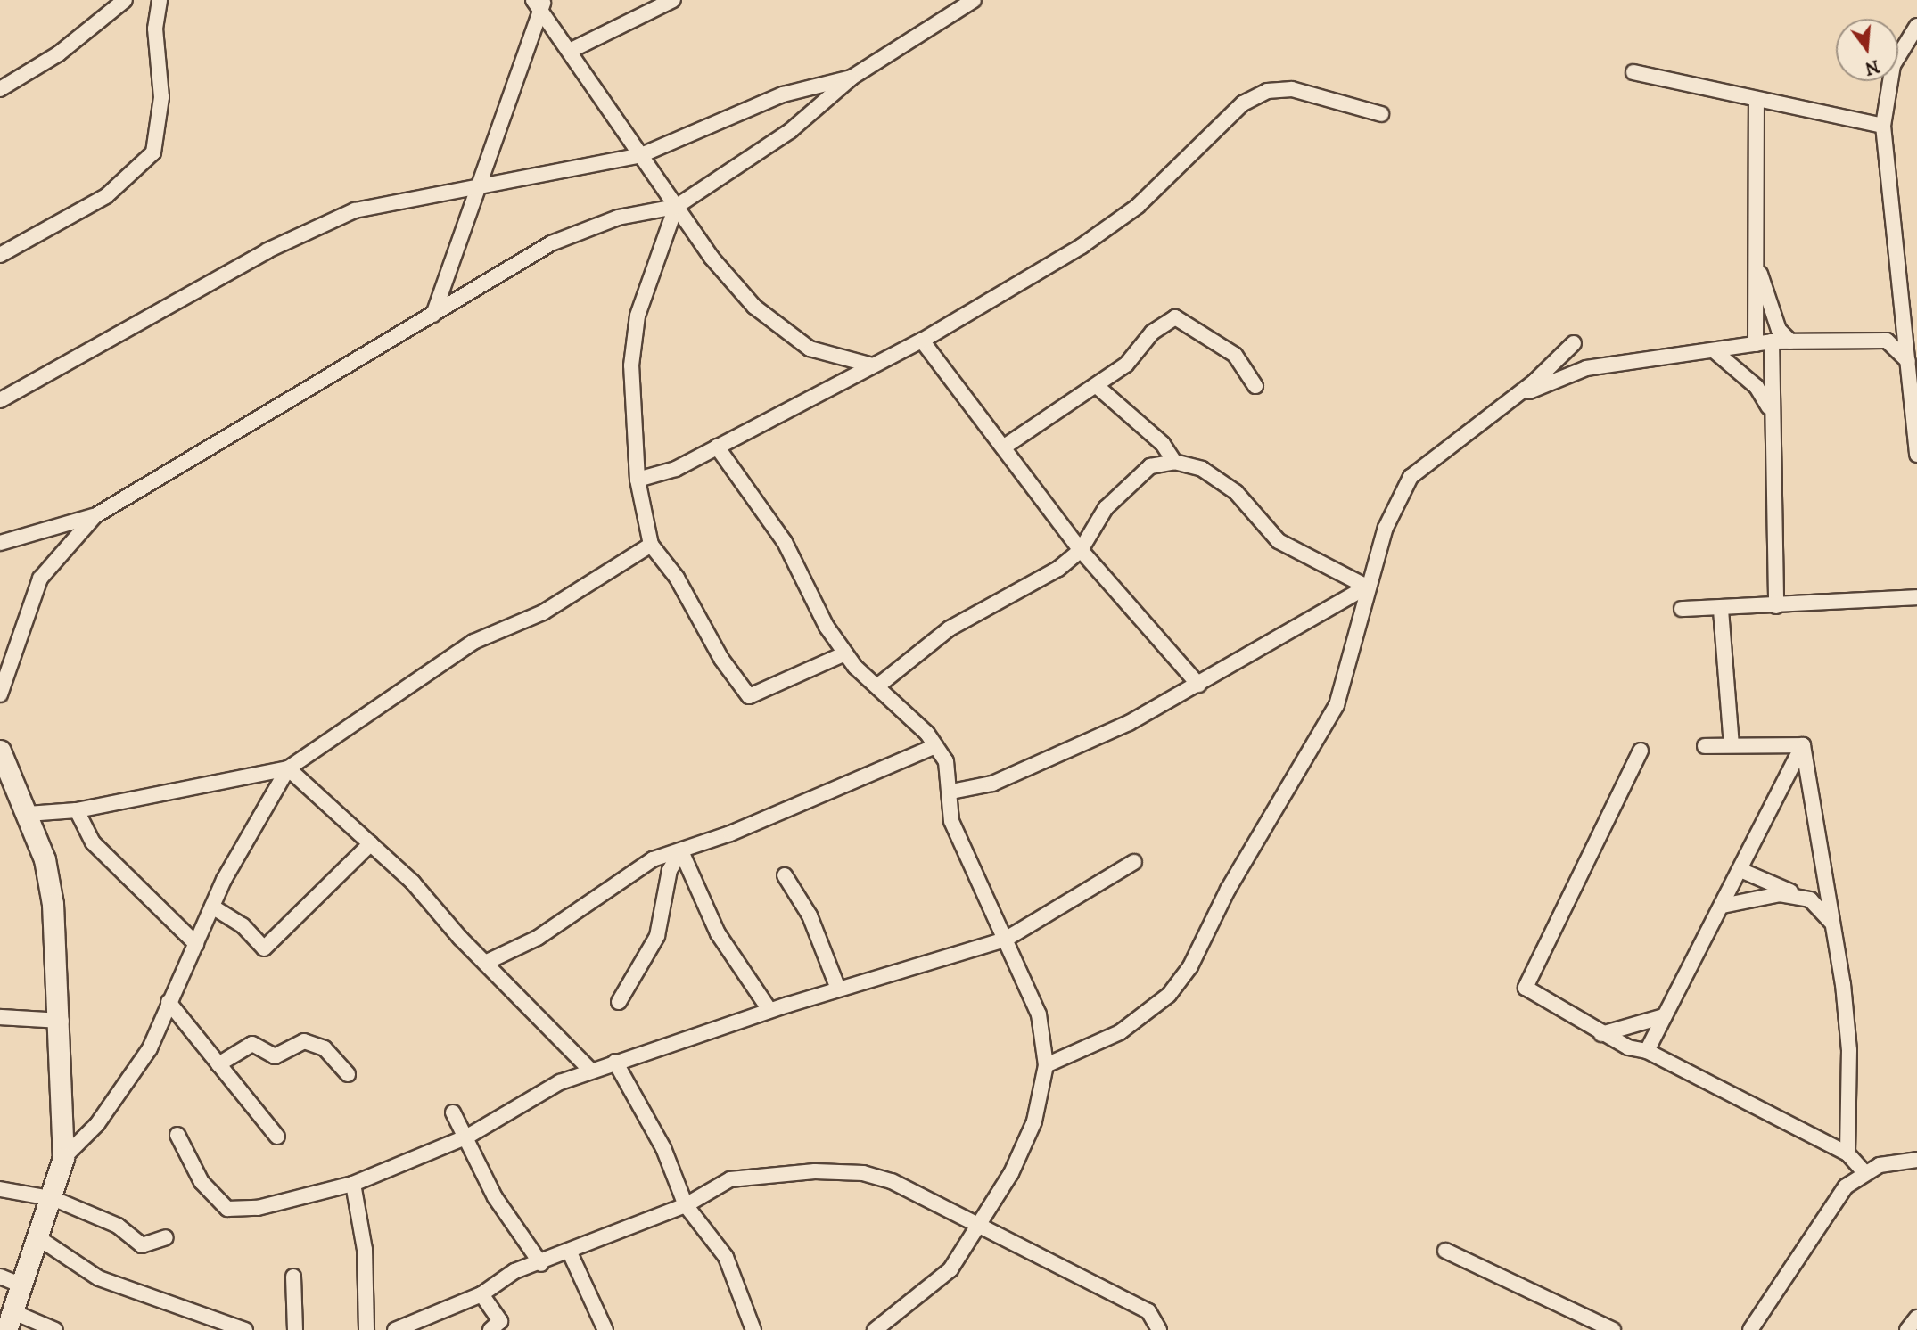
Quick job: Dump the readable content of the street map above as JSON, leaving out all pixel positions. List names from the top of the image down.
{
  "north": "bottom"
}
